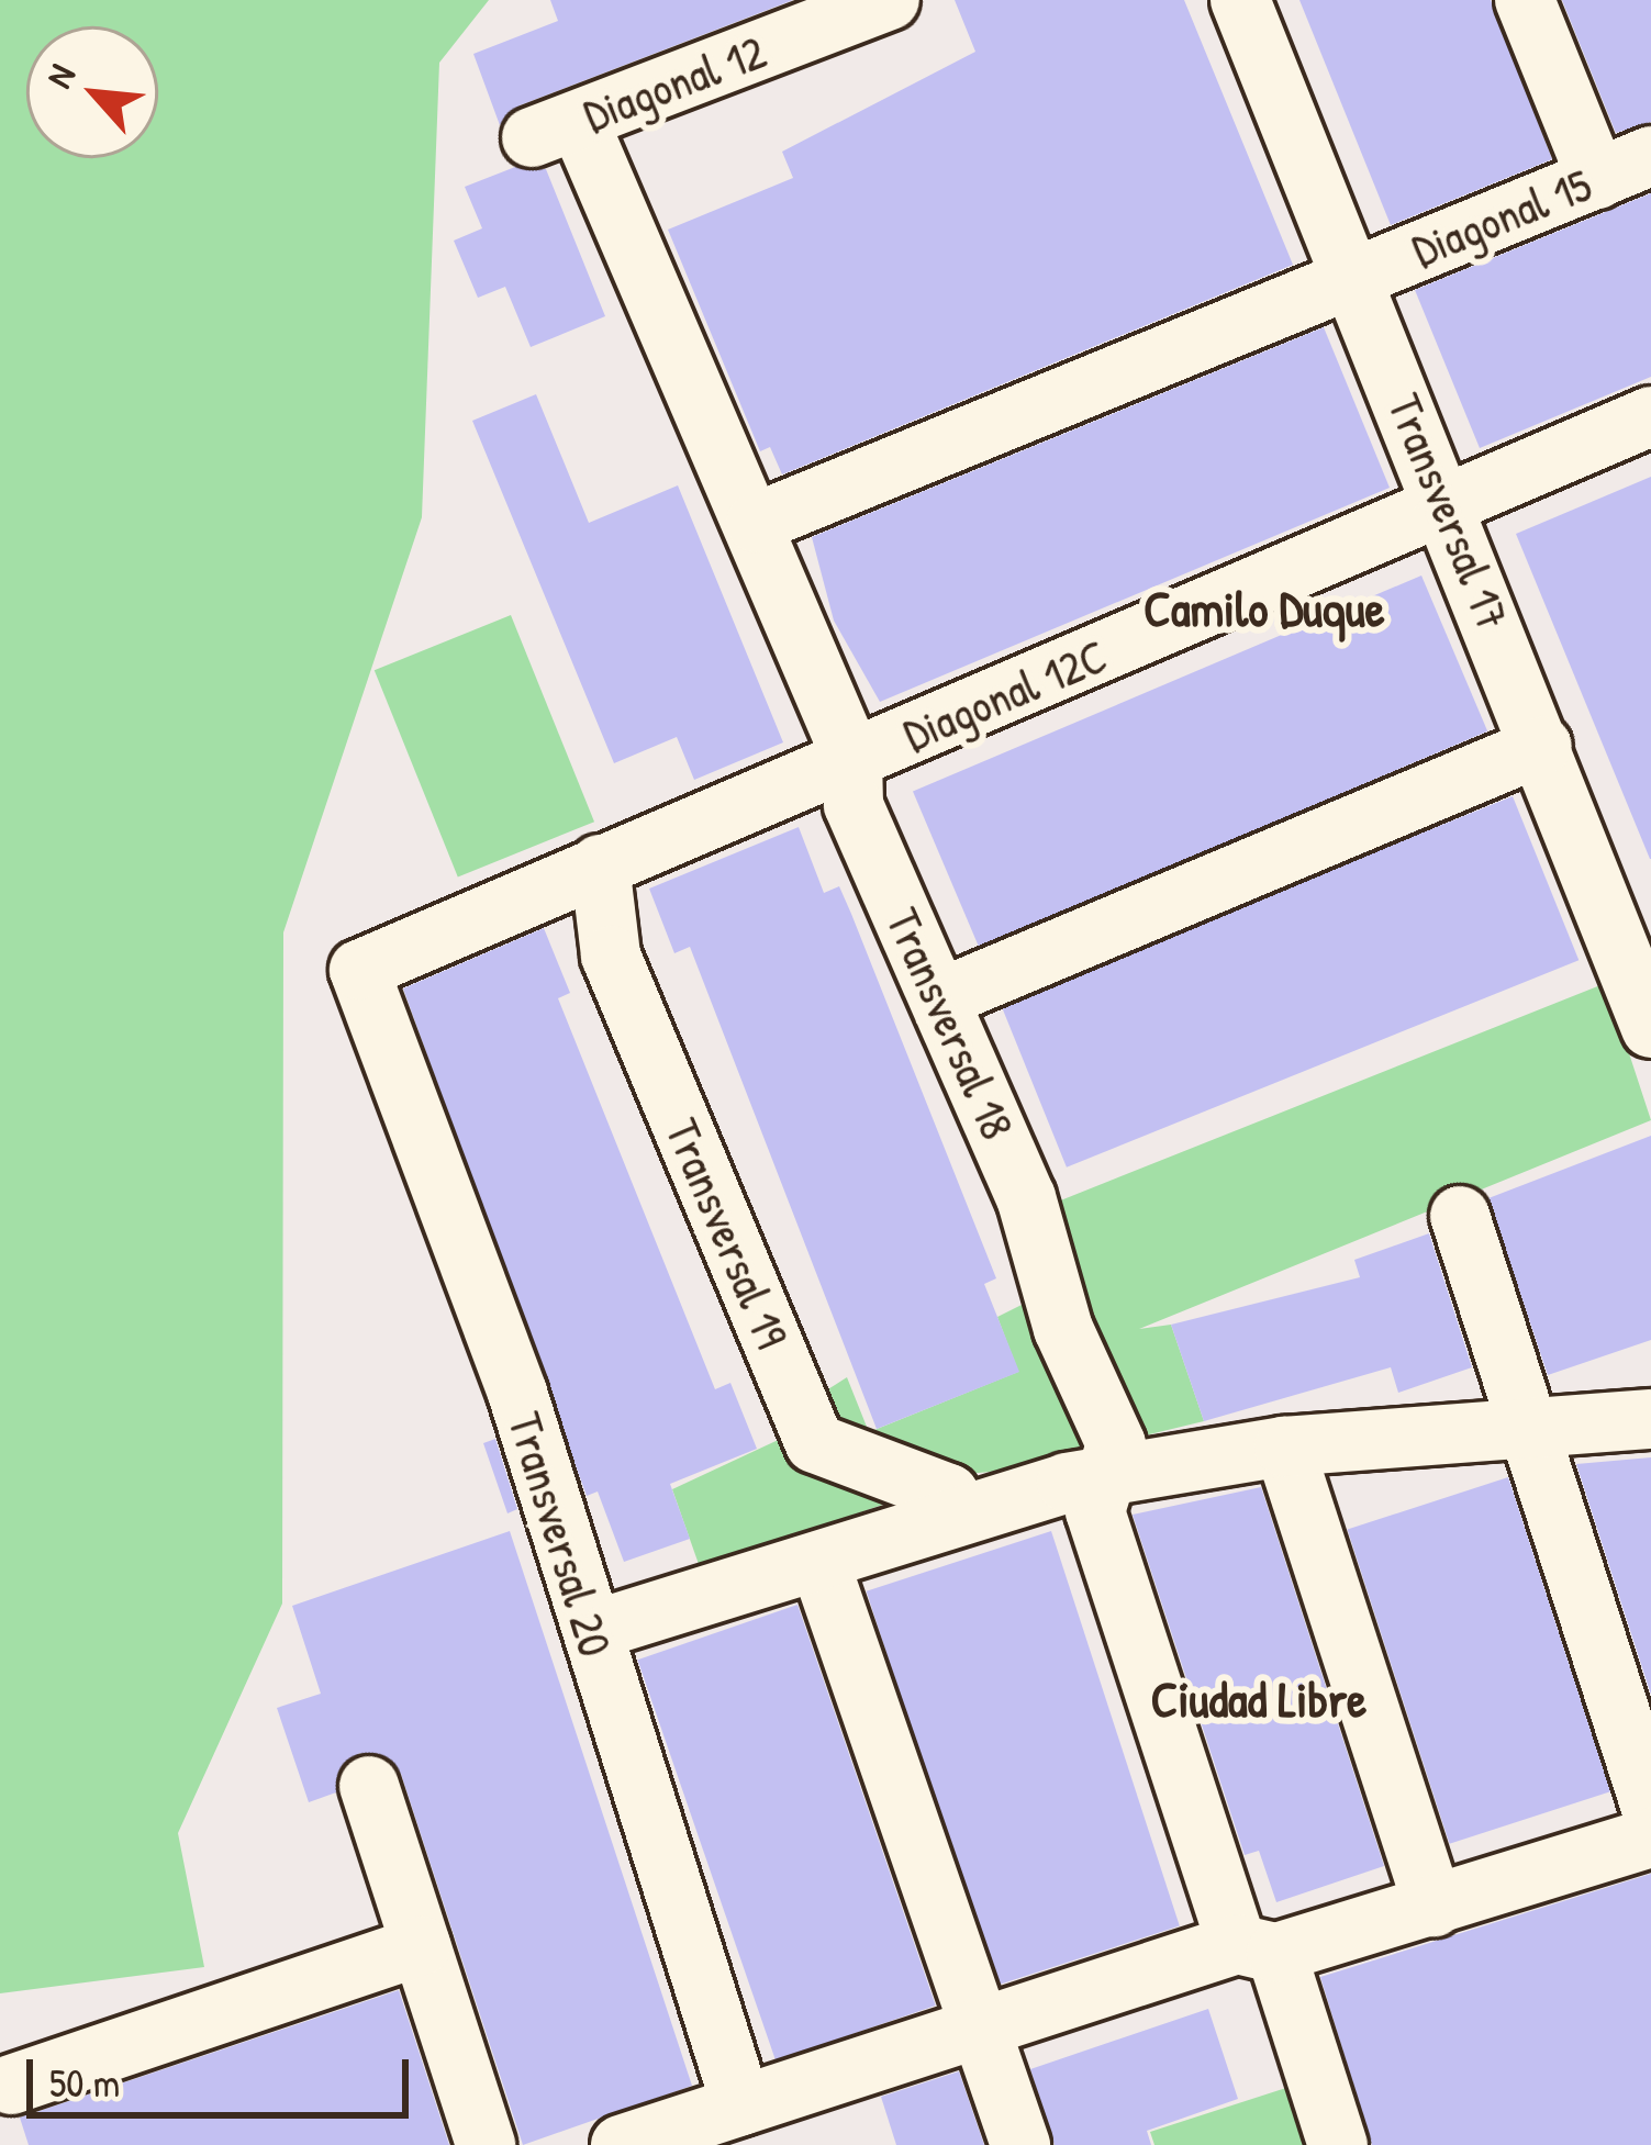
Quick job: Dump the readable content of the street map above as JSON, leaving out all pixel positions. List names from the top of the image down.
{
  "streets": {
    "street": [
      "Diagonal 12",
      "Diagonal 15",
      "Transversal 17",
      "Diagonal 12C",
      "Transversal 18",
      "Transversal 19",
      "Transversal 20"
    ]
  },
  "crossings": [
    ["Diagonal 12", "Transversal 18"],
    ["Diagonal 15", "Transversal 17"],
    ["Diagonal 15", "Transversal 18"],
    ["Transversal 17", "Diagonal 12C"],
    ["Diagonal 12C", "Transversal 18"],
    ["Diagonal 12C", "Transversal 19"],
    ["Diagonal 12C", "Transversal 20"]
  ],
  "districts": ["Camilo Duque", "Ciudad Libre"],
  "scale_bar": "50 m",
  "north": "top left"
}
